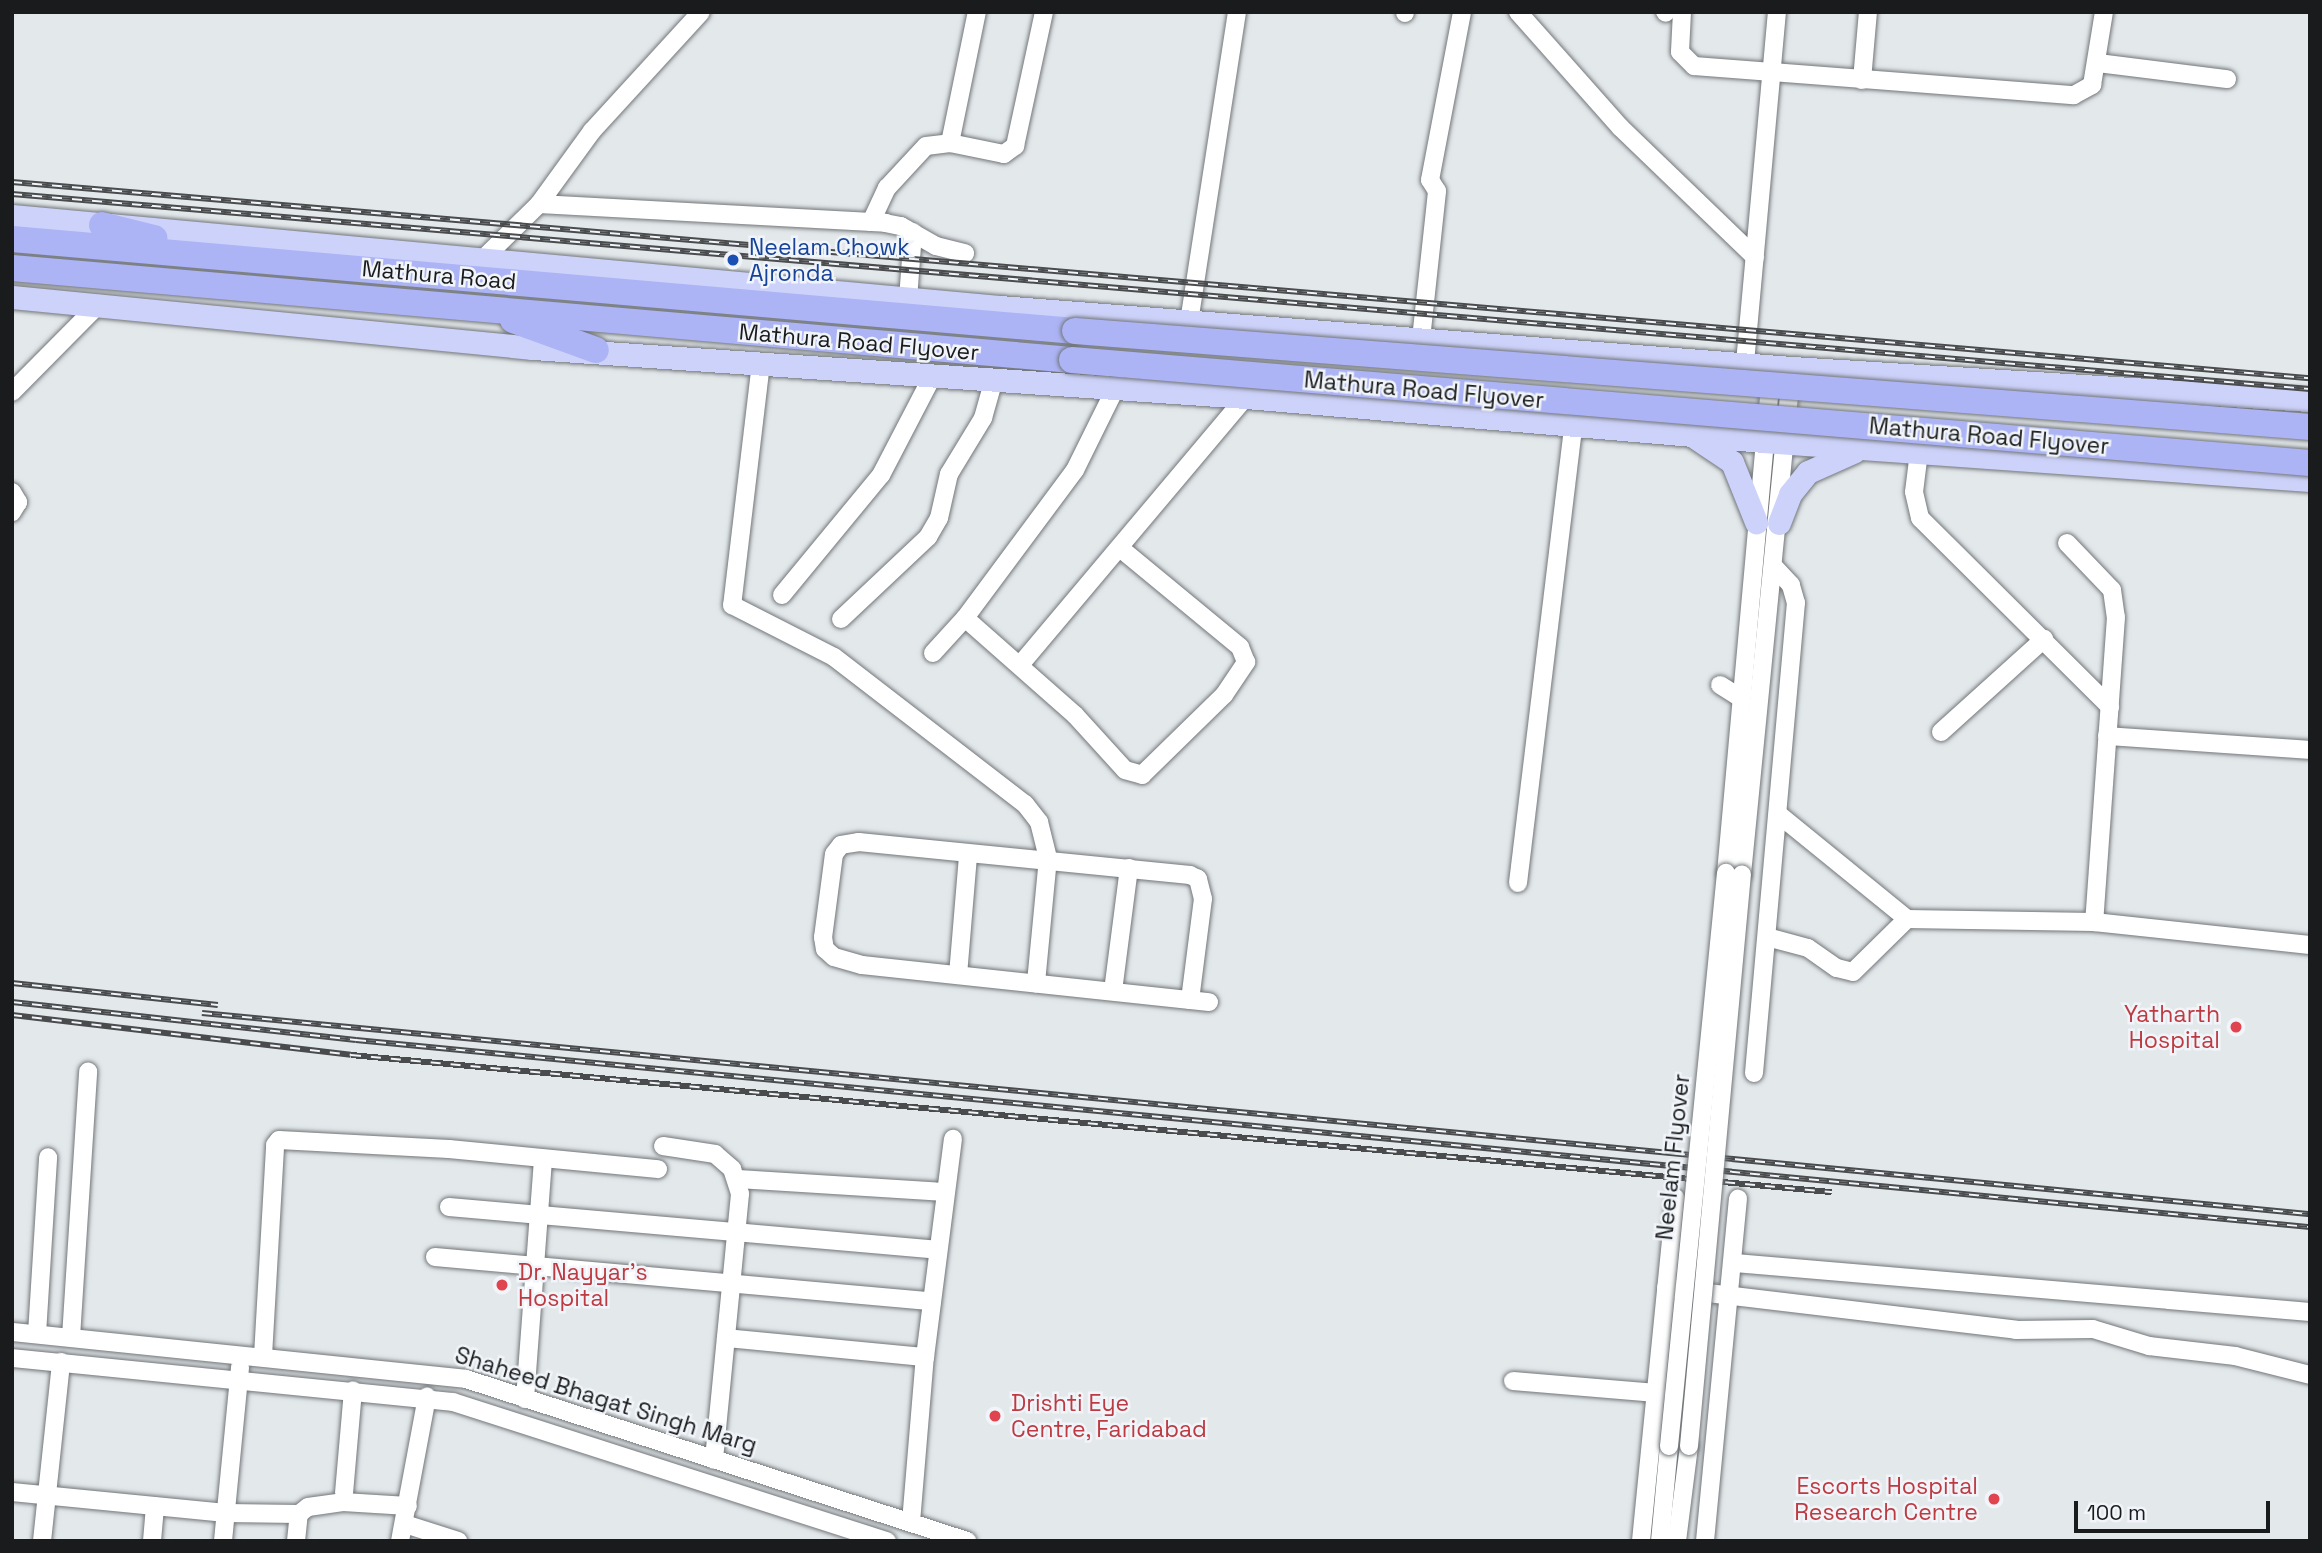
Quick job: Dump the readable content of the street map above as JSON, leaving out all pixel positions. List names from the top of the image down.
{
  "streets": {
    "highway": ["Mathura Road", "Mathura Road Flyover"],
    "street": ["Neelam Flyover", "Shaheed Bhagat Singh Marg"]
  },
  "crossings": [
    ["Mathura Road", "Mathura Road Flyover"]
  ],
  "places": [
    "Neelam Chowk Ajronda",
    "Yatharth Hospital",
    "Dr. Nayyar's Hospital",
    "Drishti Eye Centre, Faridabad",
    "Escorts Hospital Research Centre"
  ],
  "scale_bar": "100 m"
}
